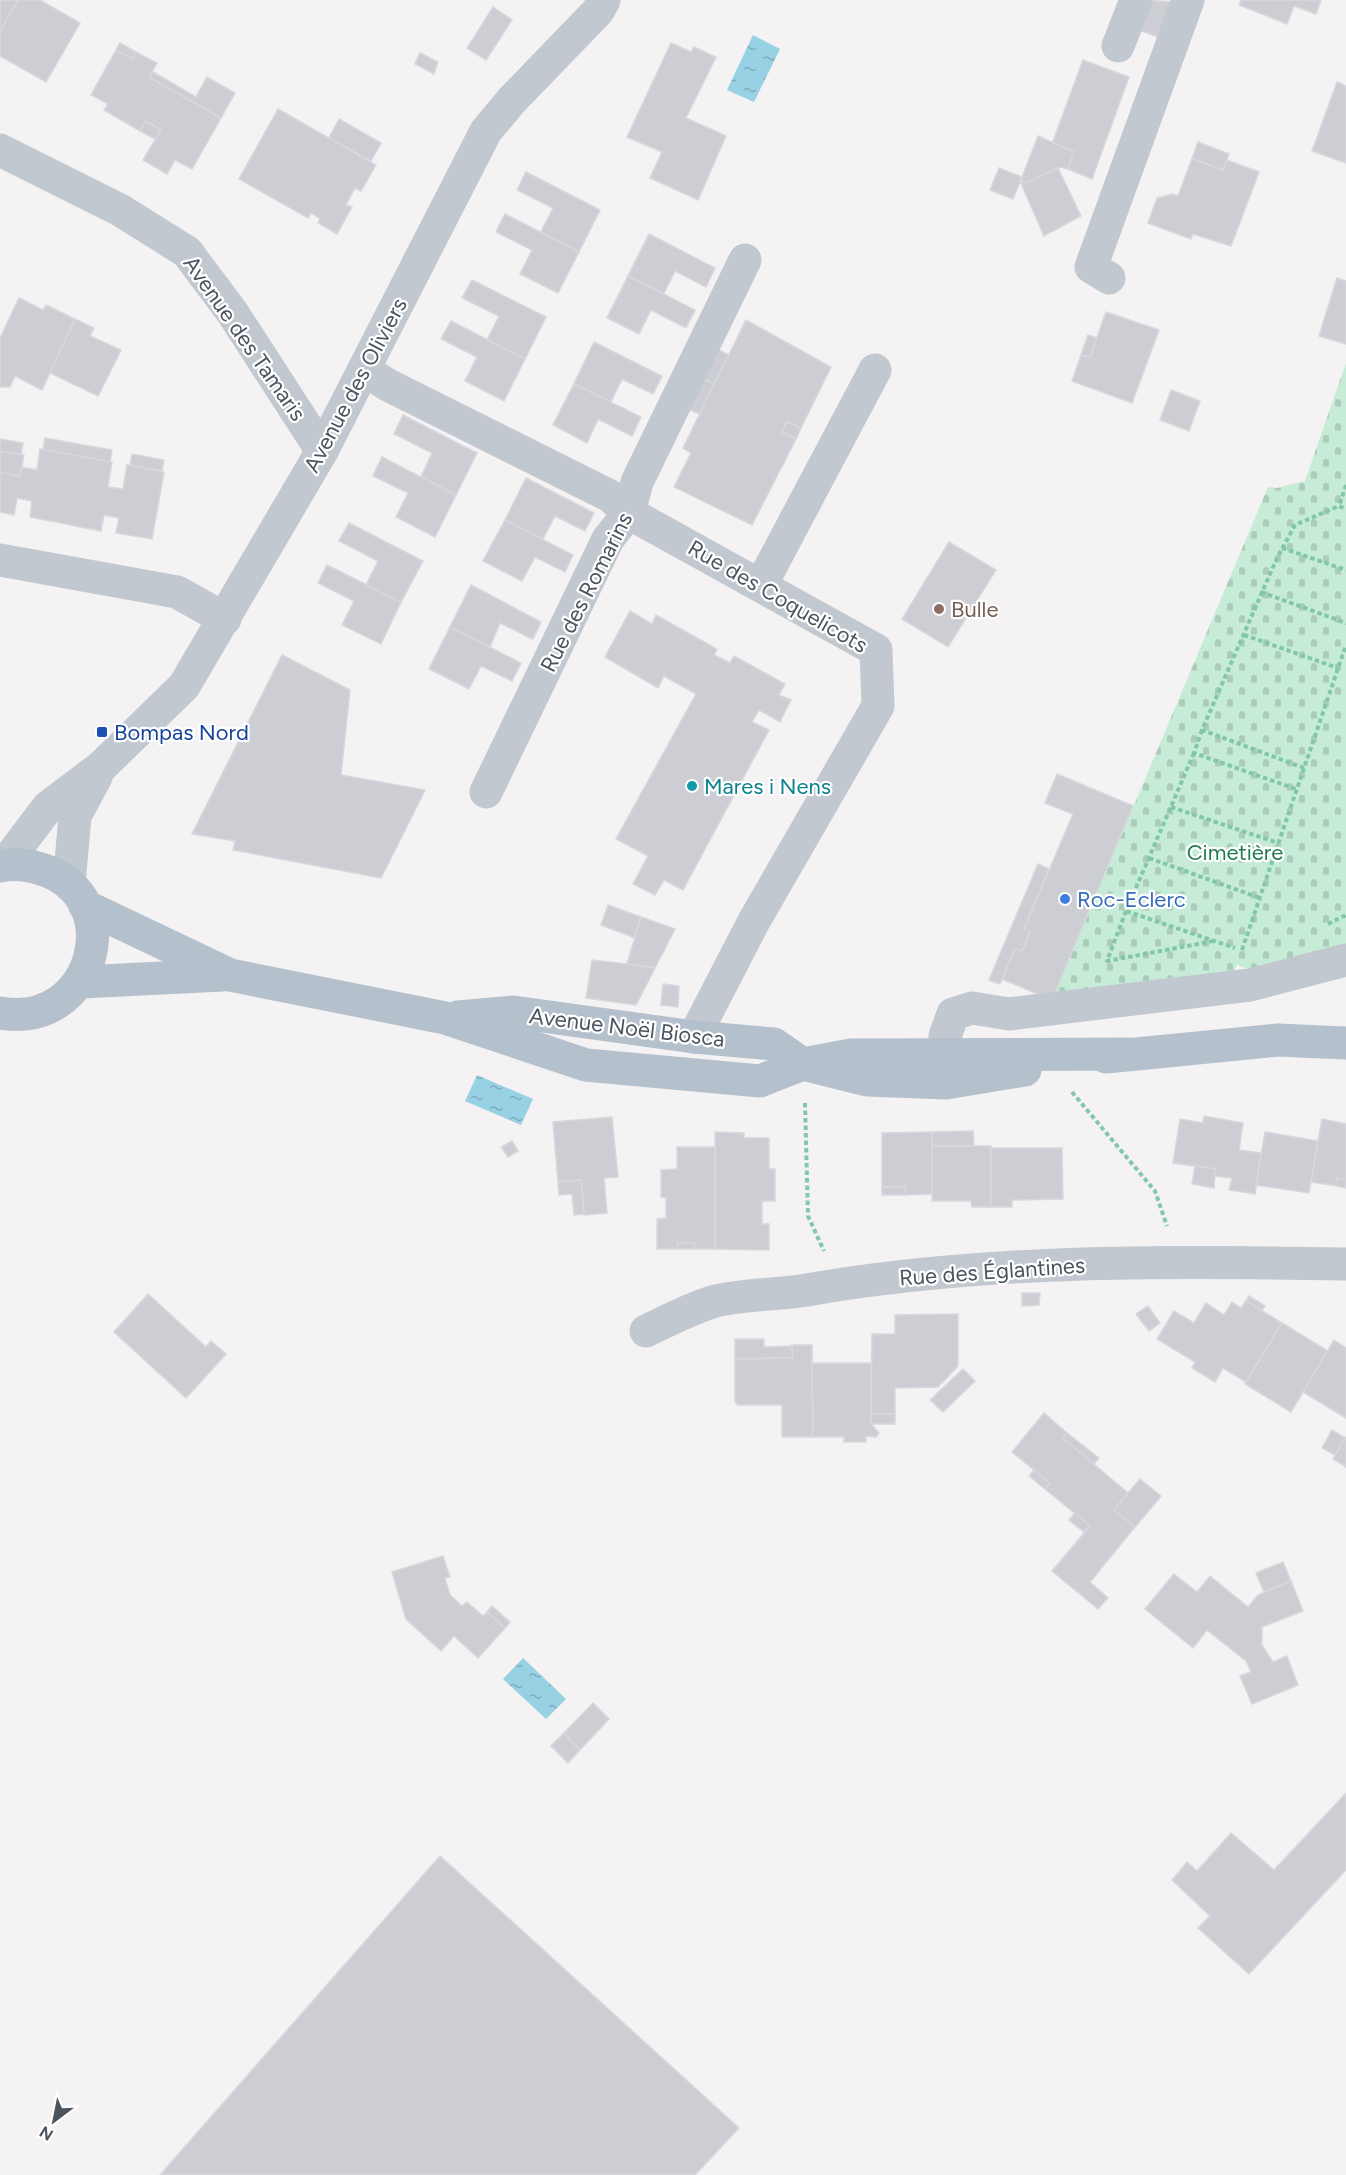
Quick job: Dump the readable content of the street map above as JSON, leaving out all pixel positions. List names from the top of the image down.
{
  "streets": {
    "main road": ["Avenue Noël Biosca"],
    "street": [
      "Avenue des Tamaris",
      "Avenue des Oliviers",
      "Rue des Romarins",
      "Rue des Coquelicots",
      "Rue des Églantines"
    ]
  },
  "crossings": [
    ["Avenue des Tamaris", "Avenue des Oliviers"],
    ["Avenue des Oliviers", "Rue des Coquelicots"],
    ["Rue des Romarins", "Rue des Coquelicots"],
    ["Rue des Coquelicots", "Avenue Noël Biosca"]
  ],
  "parks": ["Cimetière"],
  "places": {
    "other": ["Bulle", "Mares i Nens", "Roc-Eclerc"],
    "transit": ["Bompas Nord"]
  },
  "north": "bottom left"
}
